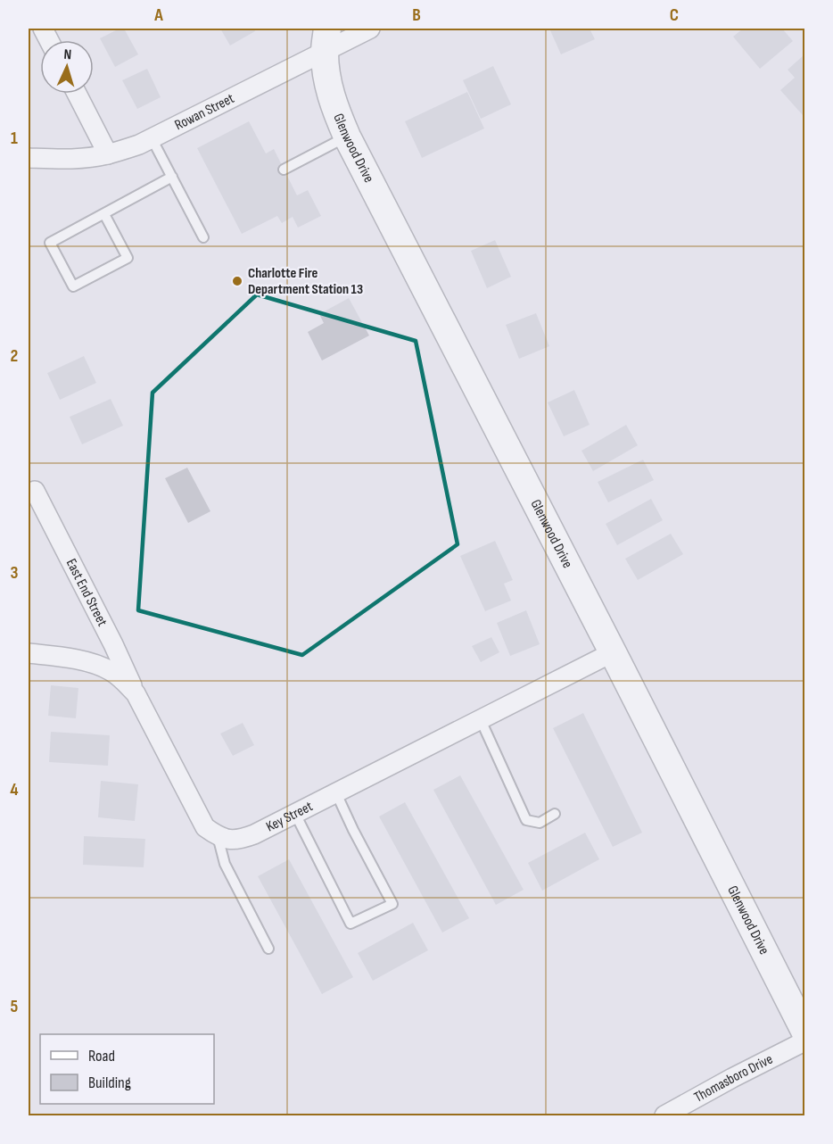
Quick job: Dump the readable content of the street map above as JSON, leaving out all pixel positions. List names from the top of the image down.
{
  "streets": {
    "street": [
      "Rowan Street",
      "Glenwood Drive",
      "East End Street",
      "Key Street",
      "Thomasboro Drive"
    ]
  },
  "crossings": [
    ["Rowan Street", "Glenwood Drive"],
    ["Glenwood Drive", "Key Street"]
  ],
  "places": ["Charlotte Fire Department Station 13"],
  "legend": ["Road", "Building"],
  "north": "top",
  "grid": {
    "columns": ["A", "B", "C"],
    "rows": [
      "1",
      "2",
      "3",
      "4",
      "5"
    ]
  }
}
